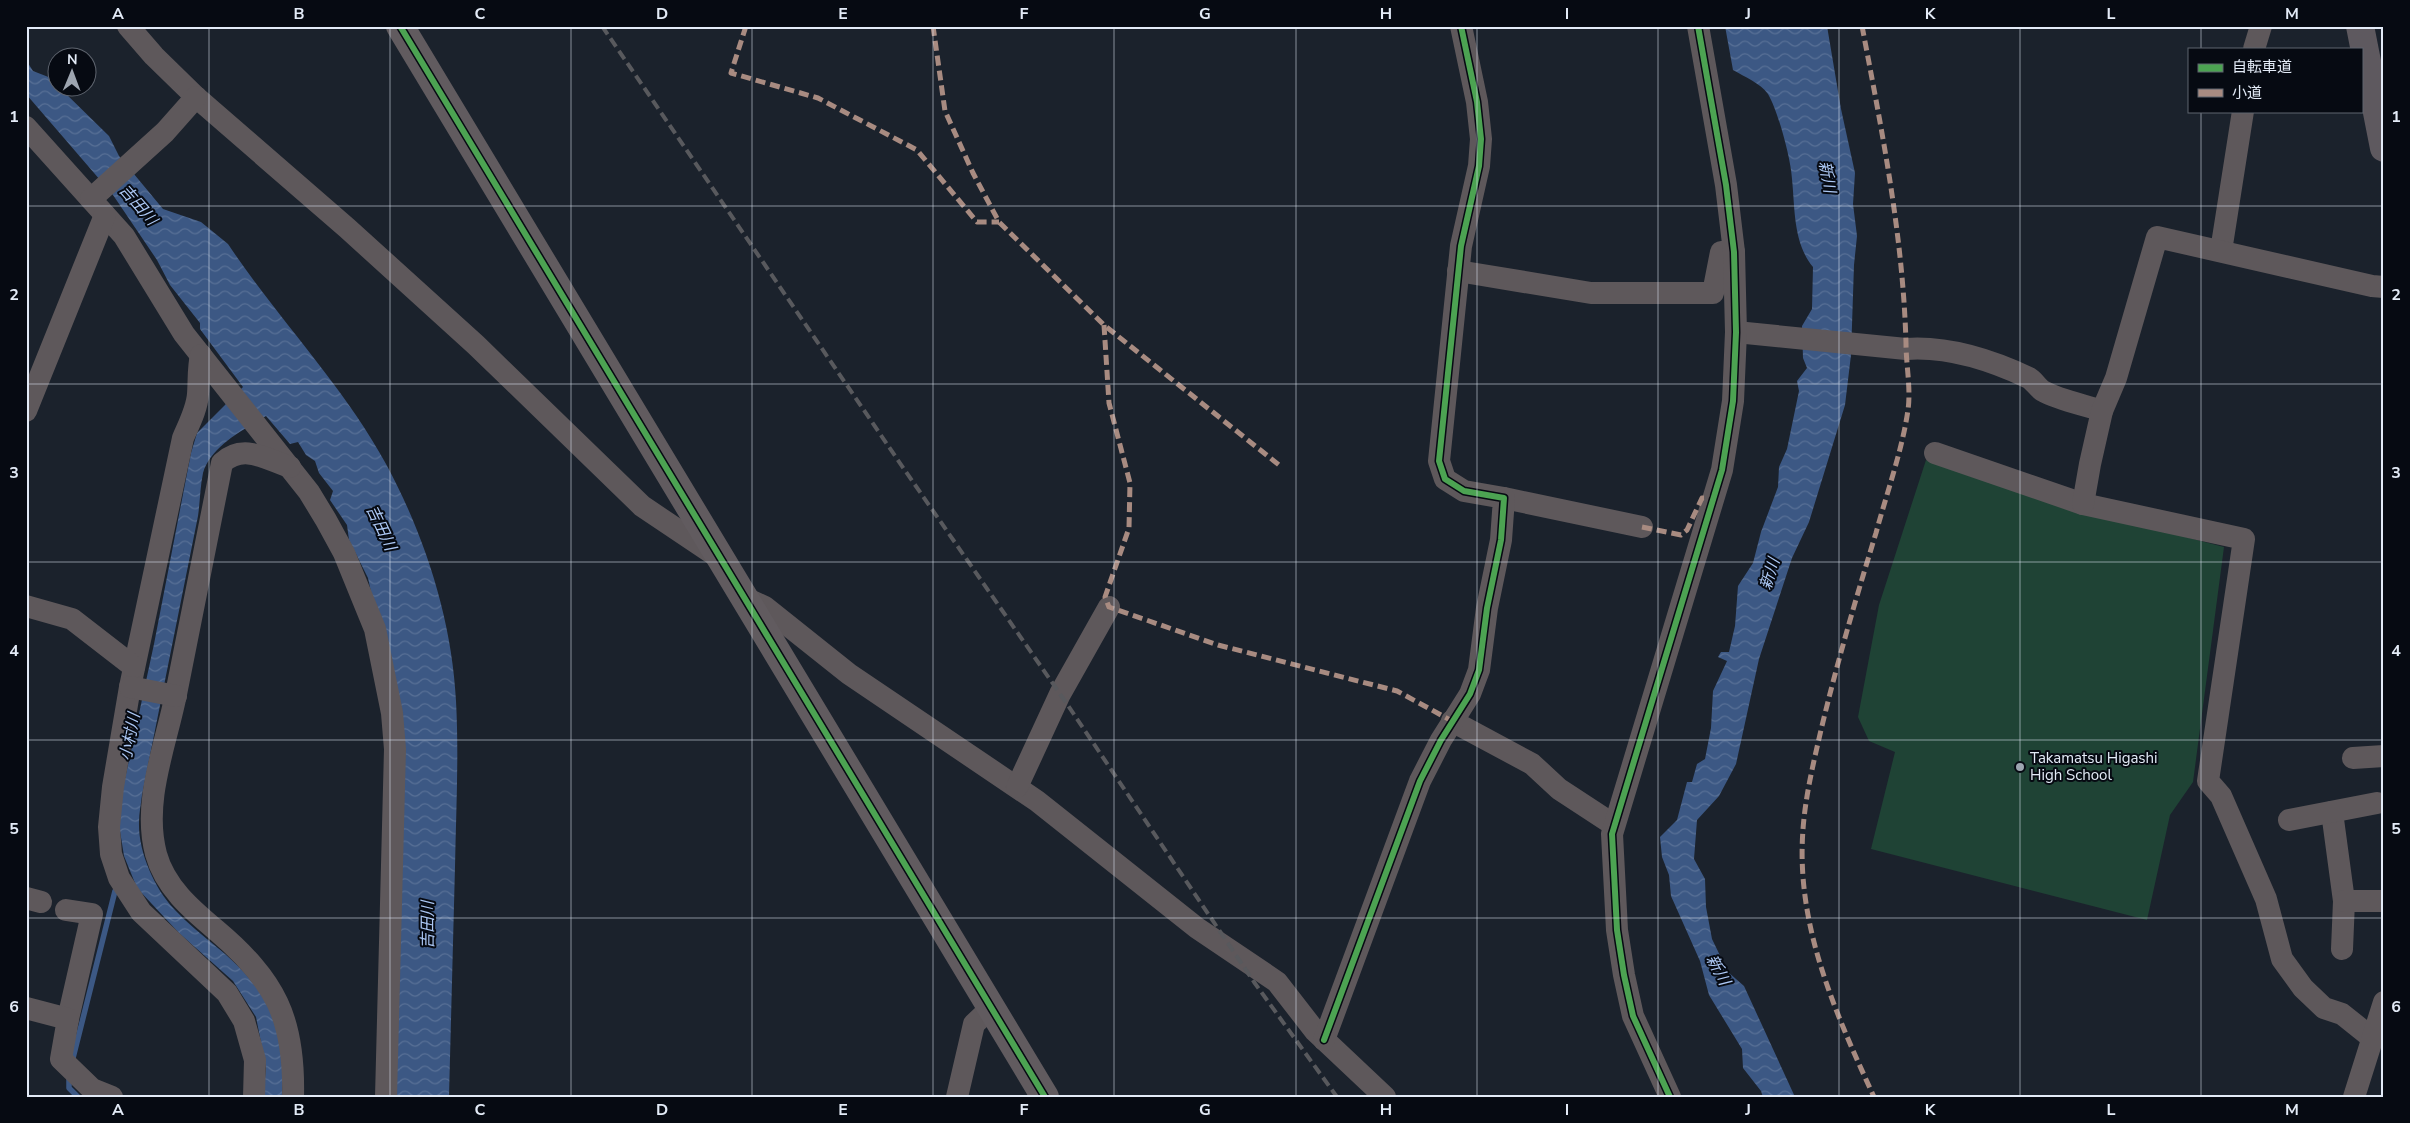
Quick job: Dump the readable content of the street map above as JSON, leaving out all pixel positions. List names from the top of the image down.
{
  "water": ["新川", "吉田川", "小村川"],
  "places": ["Takamatsu Higashi High School"],
  "legend": ["自転車道", "小道"],
  "north": "top",
  "grid": {
    "columns": [
      "A",
      "B",
      "C",
      "D",
      "E",
      "F",
      "G",
      "H",
      "I",
      "J",
      "K",
      "L",
      "M"
    ],
    "rows": [
      "1",
      "2",
      "3",
      "4",
      "5",
      "6"
    ]
  }
}
